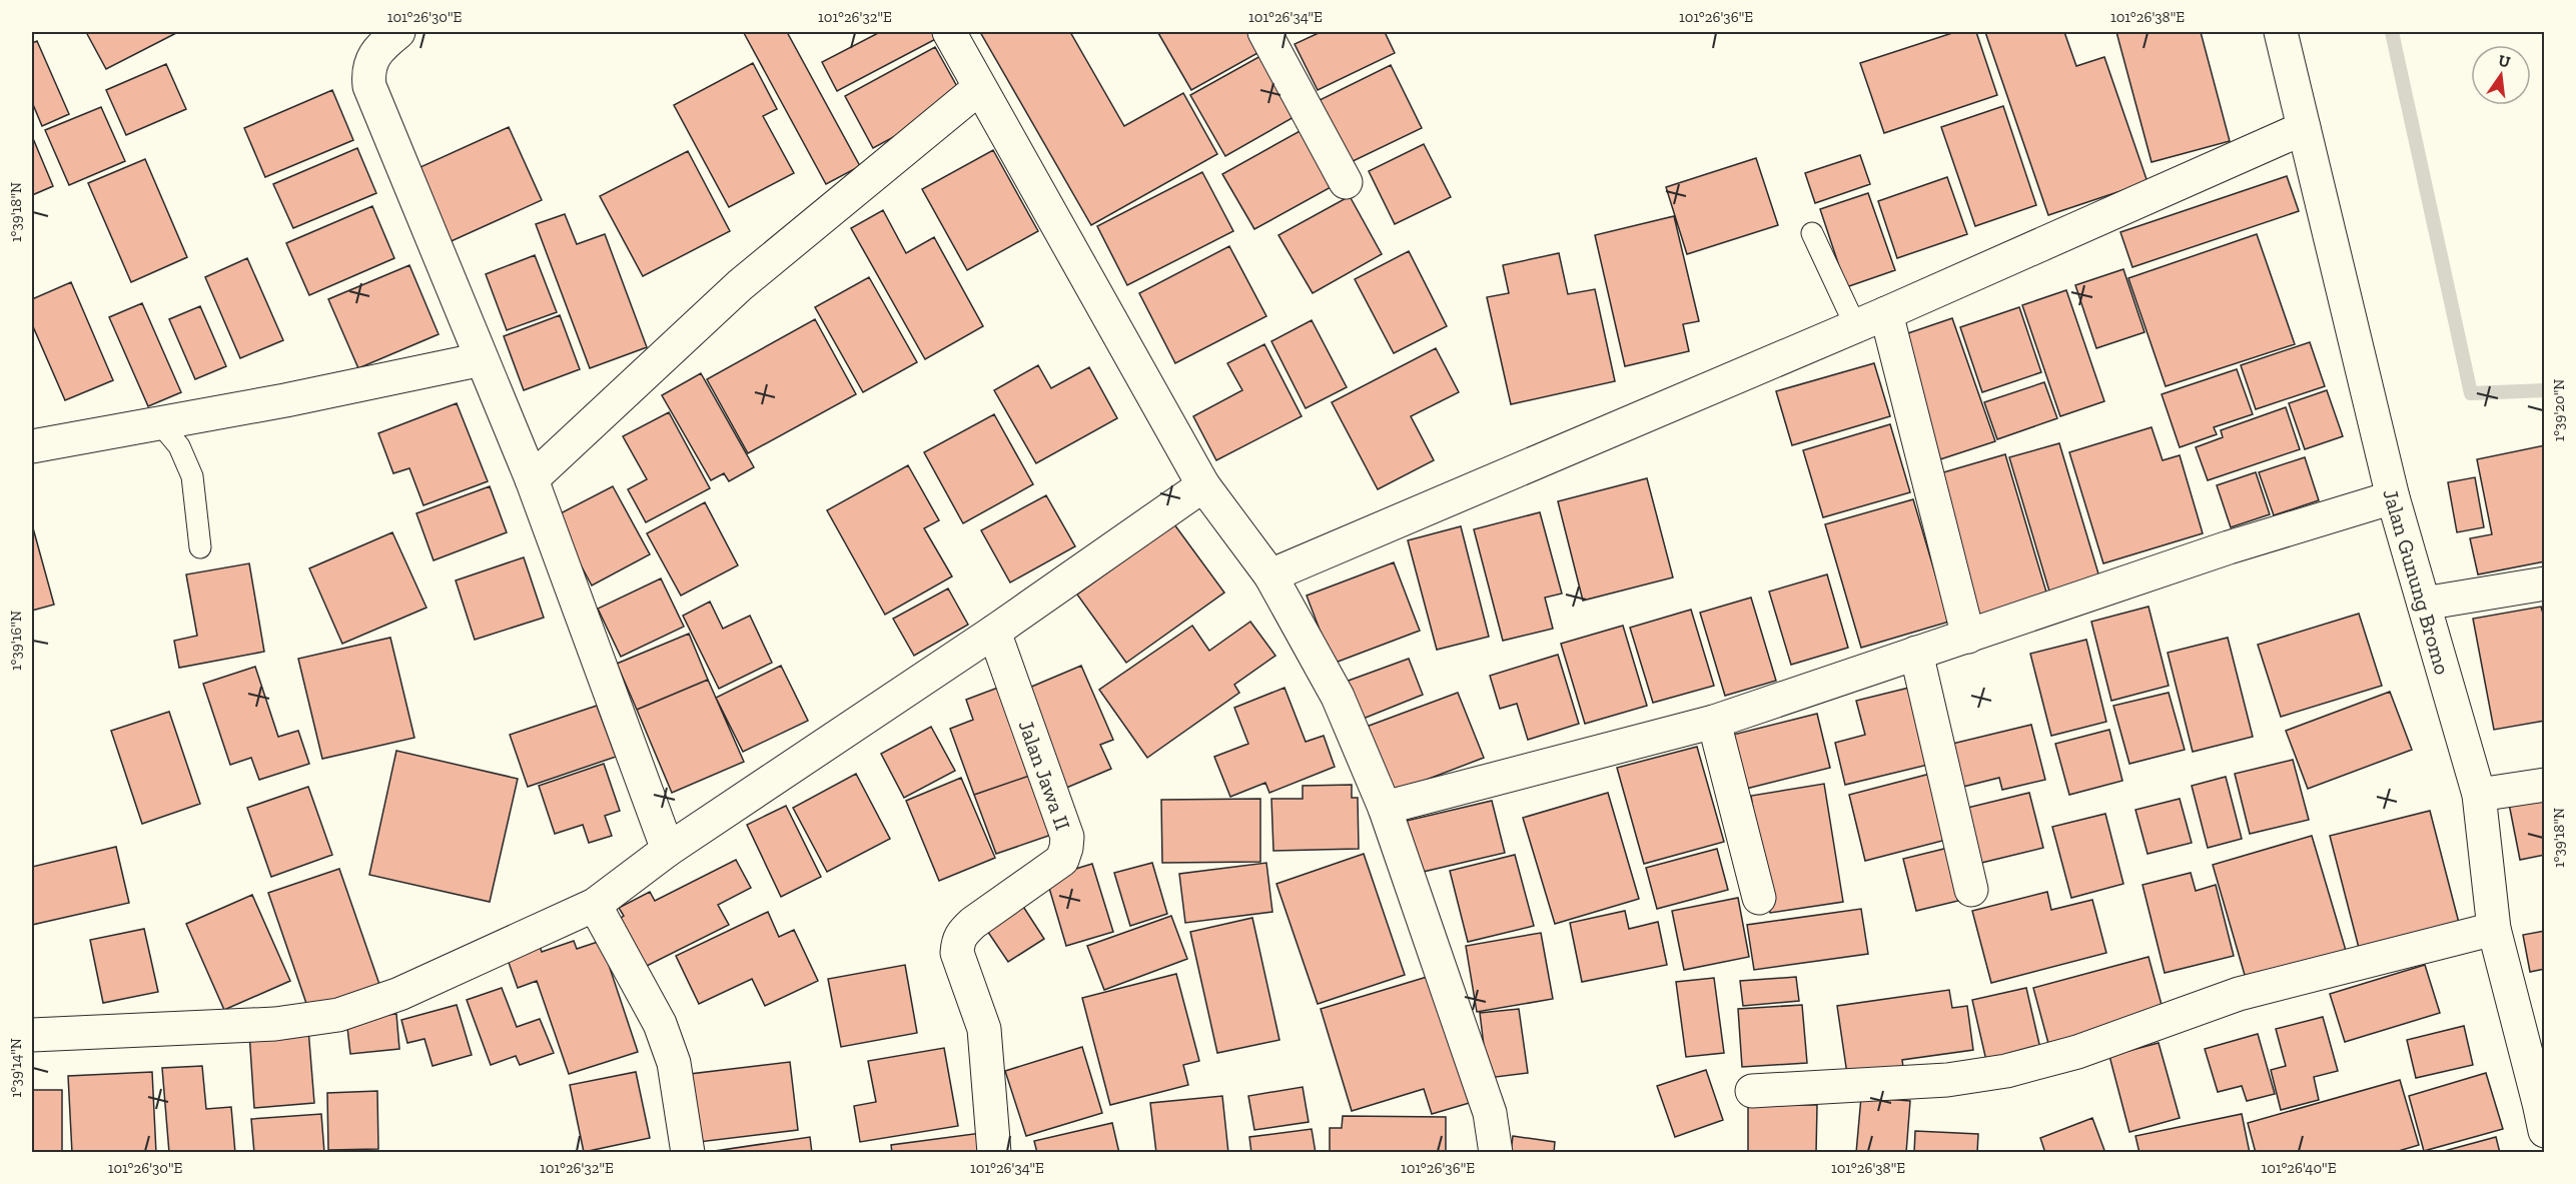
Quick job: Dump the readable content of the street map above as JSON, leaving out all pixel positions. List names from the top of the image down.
{
  "streets": {
    "street": ["Jalan Gunung Bromo", "Jalan Jawa II"]
  },
  "north": "top",
  "coordinates": [
    "101°26'30\"E",
    "101°26'32\"E",
    "101°26'34\"E",
    "101°26'36\"E",
    "101°26'38\"E",
    "1°39'18\"N",
    "1°39'20\"N",
    "1°39'16\"N",
    "1°39'14\"N",
    "101°26'40\"E"
  ]
}
